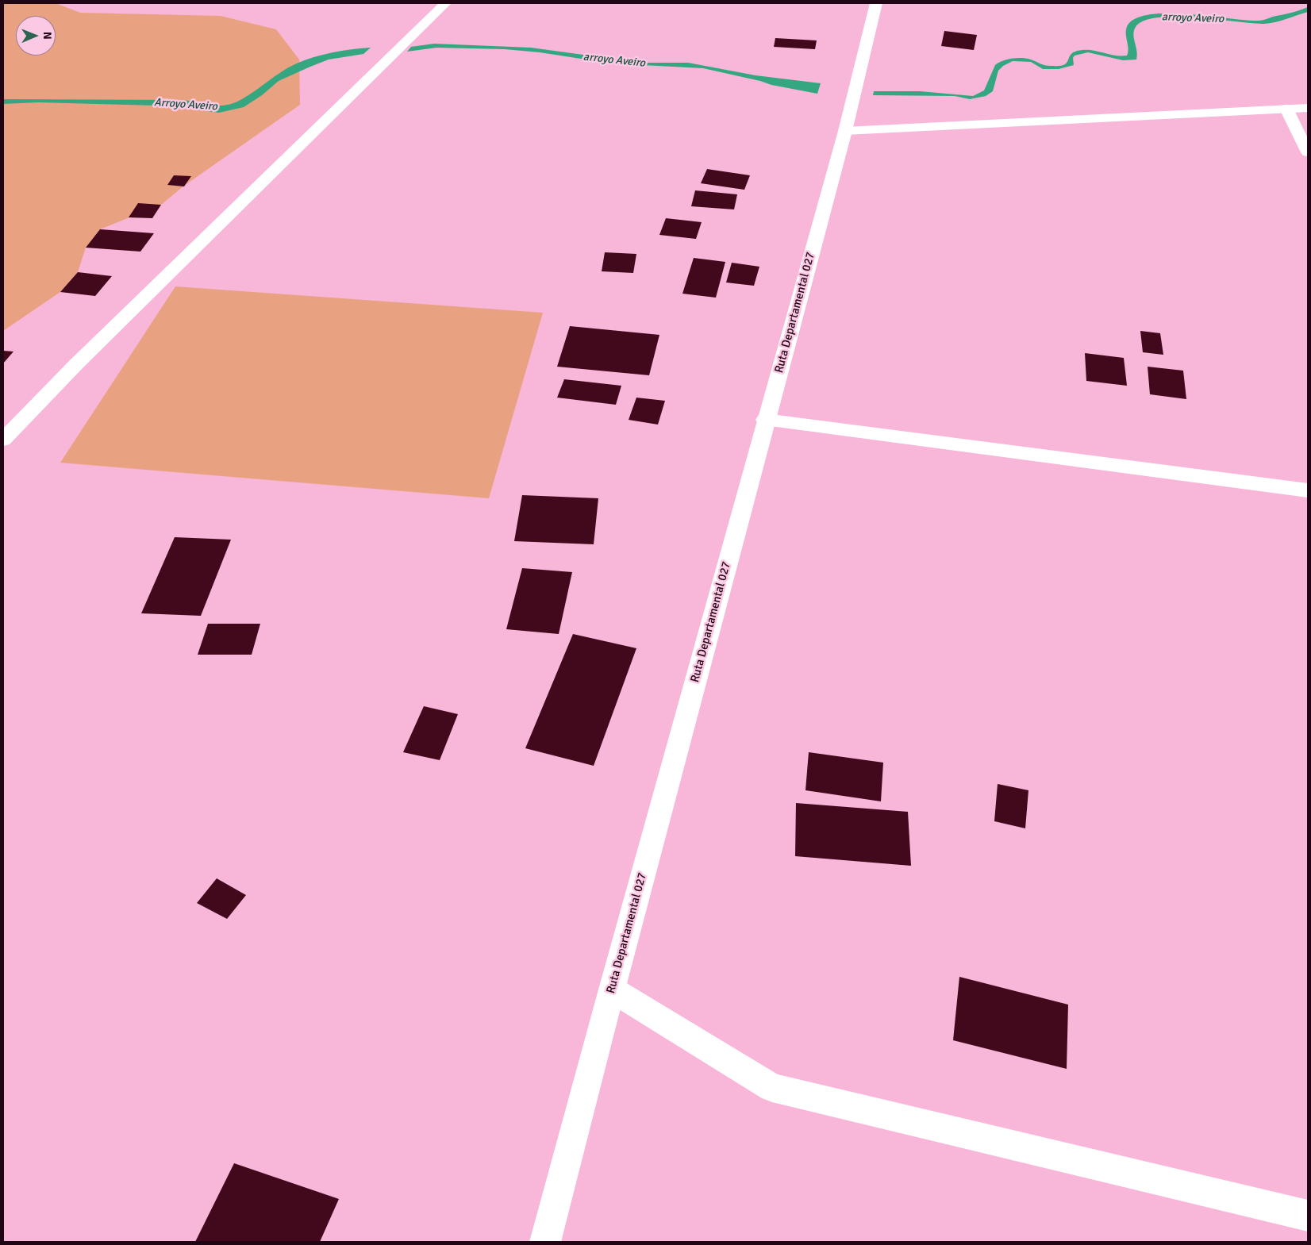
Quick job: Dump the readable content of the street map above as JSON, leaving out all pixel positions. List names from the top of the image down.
{
  "streets": {
    "street": ["Ruta Departamental 027"]
  },
  "water": ["arroyo Aveiro", "Arroyo Aveiro"],
  "north": "right"
}
